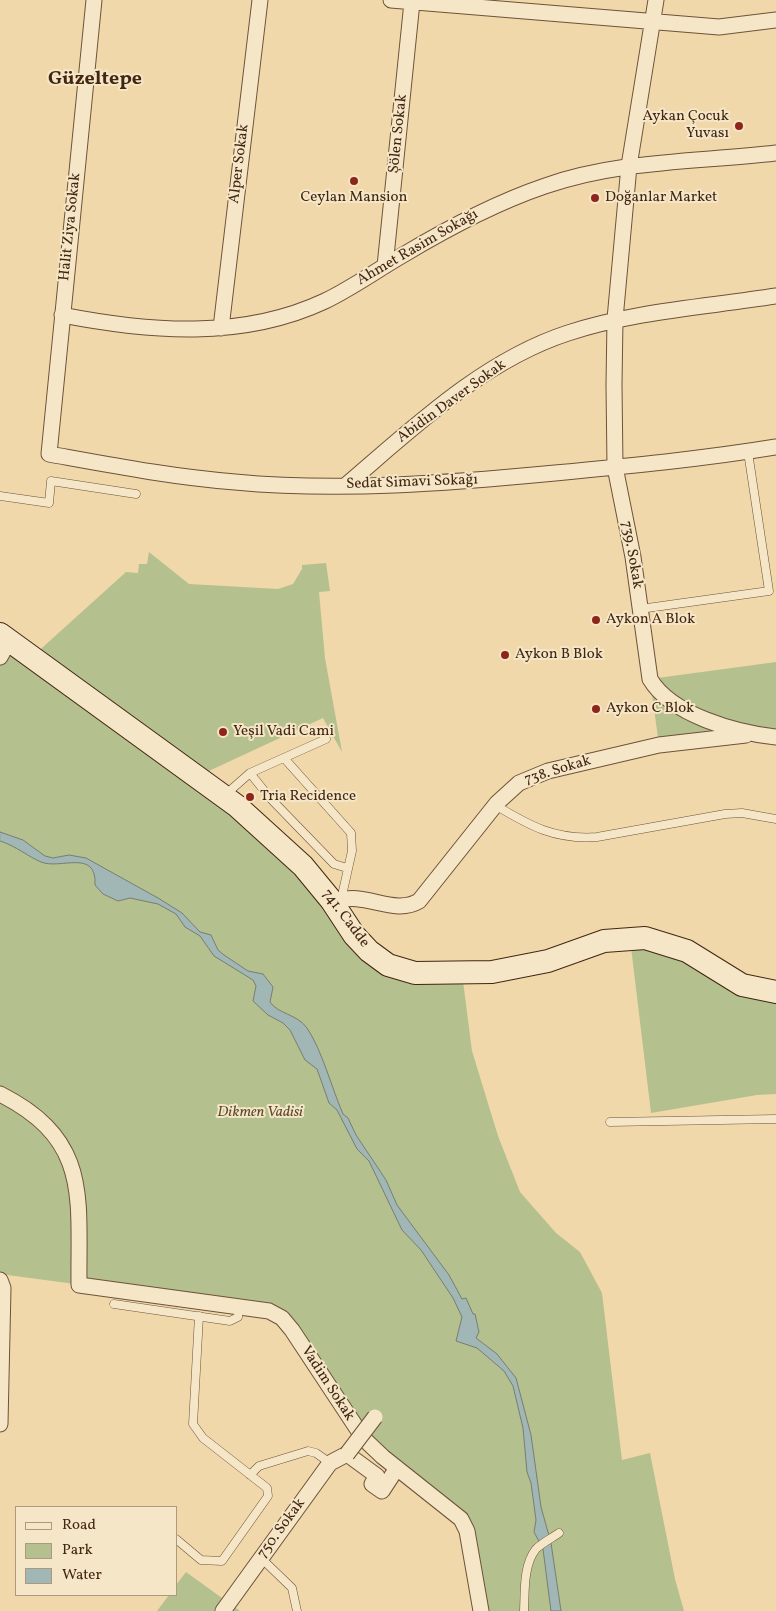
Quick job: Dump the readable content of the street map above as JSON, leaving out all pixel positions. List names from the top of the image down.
{
  "streets": {
    "street": [
      "Şölen Sokak",
      "Alper Sokak",
      "Halit Ziya Sokak",
      "Ahmet Rasim Sokağı",
      "Abidin Daver Sokak",
      "Sedat Simavi Sokağı",
      "739. Sokak",
      "738. Sokak",
      "741. Cadde",
      "Vadim Sokak",
      "750. Sokak"
    ]
  },
  "crossings": [
    ["Şölen Sokak", "Ahmet Rasim Sokağı"],
    ["Alper Sokak", "Ahmet Rasim Sokağı"],
    ["Halit Ziya Sokak", "Ahmet Rasim Sokağı"],
    ["Halit Ziya Sokak", "Sedat Simavi Sokağı"],
    ["Ahmet Rasim Sokağı", "739. Sokak"],
    ["Abidin Daver Sokak", "Sedat Simavi Sokağı"],
    ["Abidin Daver Sokak", "739. Sokak"],
    ["Sedat Simavi Sokağı", "739. Sokak"],
    ["739. Sokak", "738. Sokak"],
    ["738. Sokak", "741. Cadde"]
  ],
  "districts": ["Güzeltepe"],
  "parks": ["Dikmen Vadisi"],
  "places": [
    "Aykan Çocuk Yuvası",
    "Ceylan Mansion",
    "Doğanlar Market",
    "Aykon A Blok",
    "Aykon B Blok",
    "Aykon C Blok",
    "Yeşil Vadi Cami",
    "Tria Recidence"
  ],
  "legend": ["Road", "Park", "Water"]
}
